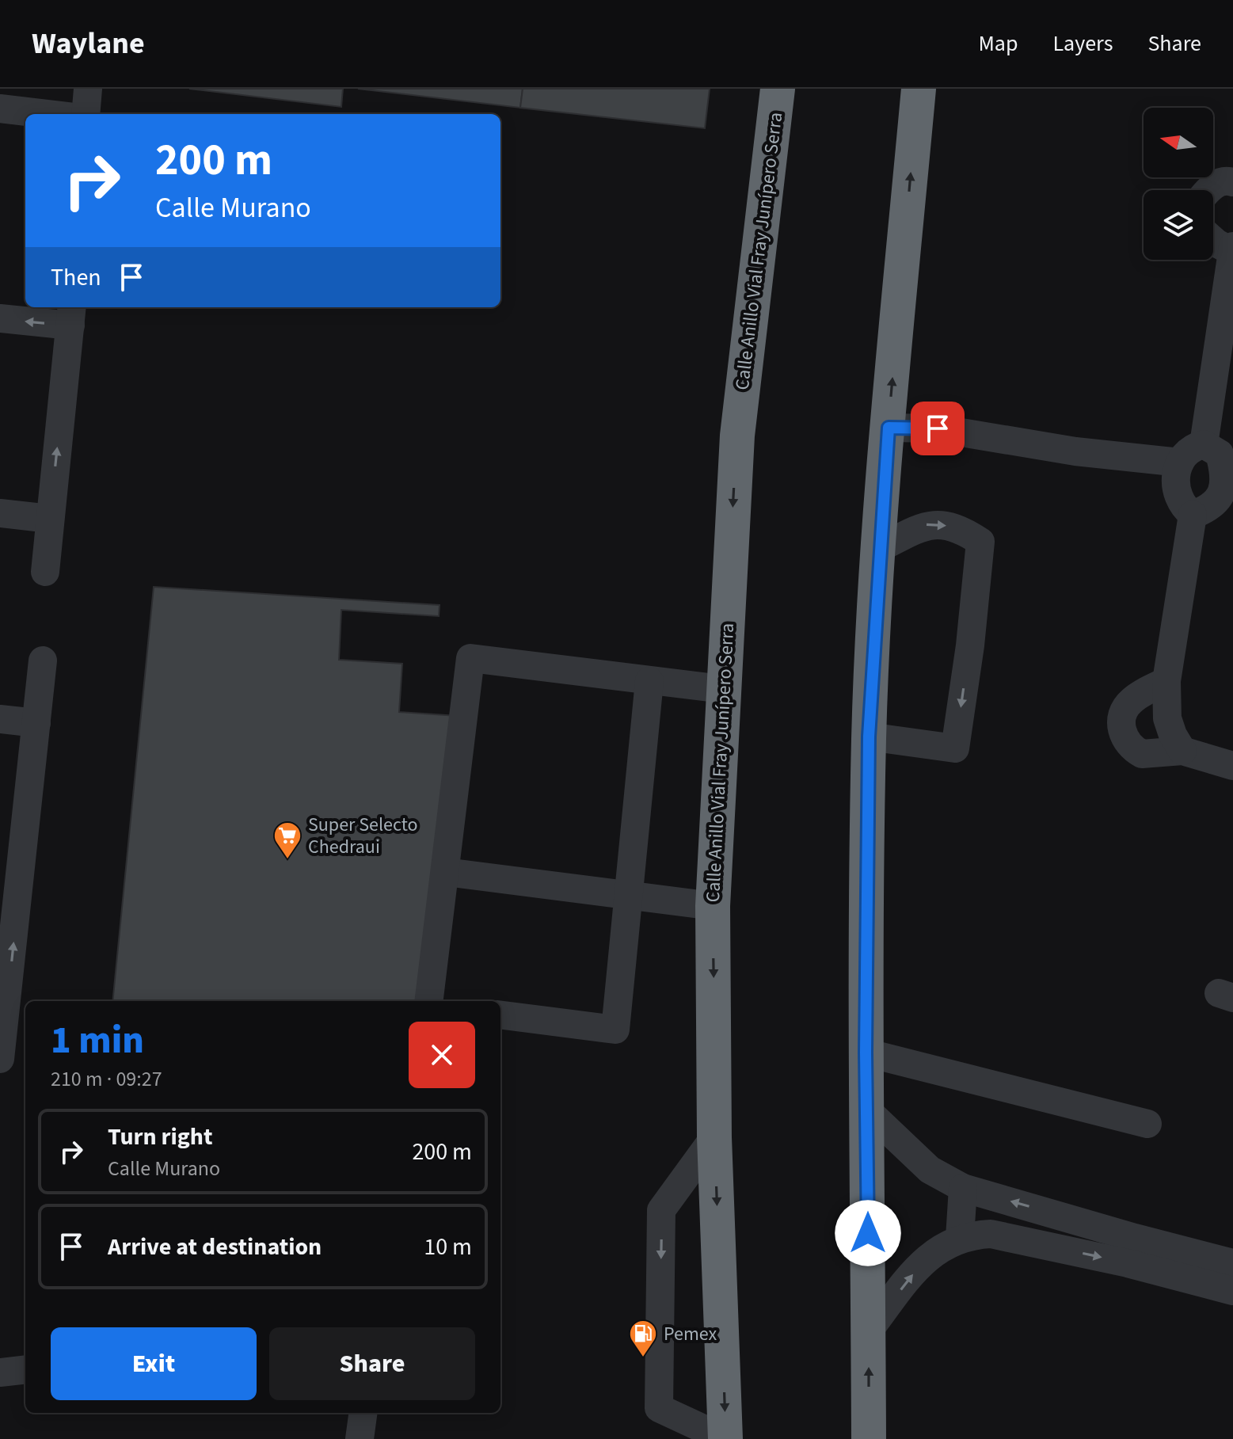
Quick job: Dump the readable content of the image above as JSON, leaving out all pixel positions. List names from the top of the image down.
{
  "streets": {
    "highway": ["Calle Anillo Vial Fray Junípero Serra"]
  },
  "places": {
    "supermarket": ["Super Selecto Chedraui"],
    "fuel station": ["Pemex"]
  },
  "north": "left",
  "page": {
    "header": "Waylane",
    "nav": ["Map", "Layers", "Share"],
    "turn": ["200 m", "Calle Murano"],
    "then": "Then",
    "heading": ["1 min", "210 m · 09:27"],
    "list": [
      {
        "name": "Turn right",
        "note": "Calle Murano",
        "value": "200 m"
      },
      {
        "name": "Arrive at destination",
        "value": "10 m"
      }
    ],
    "buttons": ["Exit", "Share"]
  }
}
